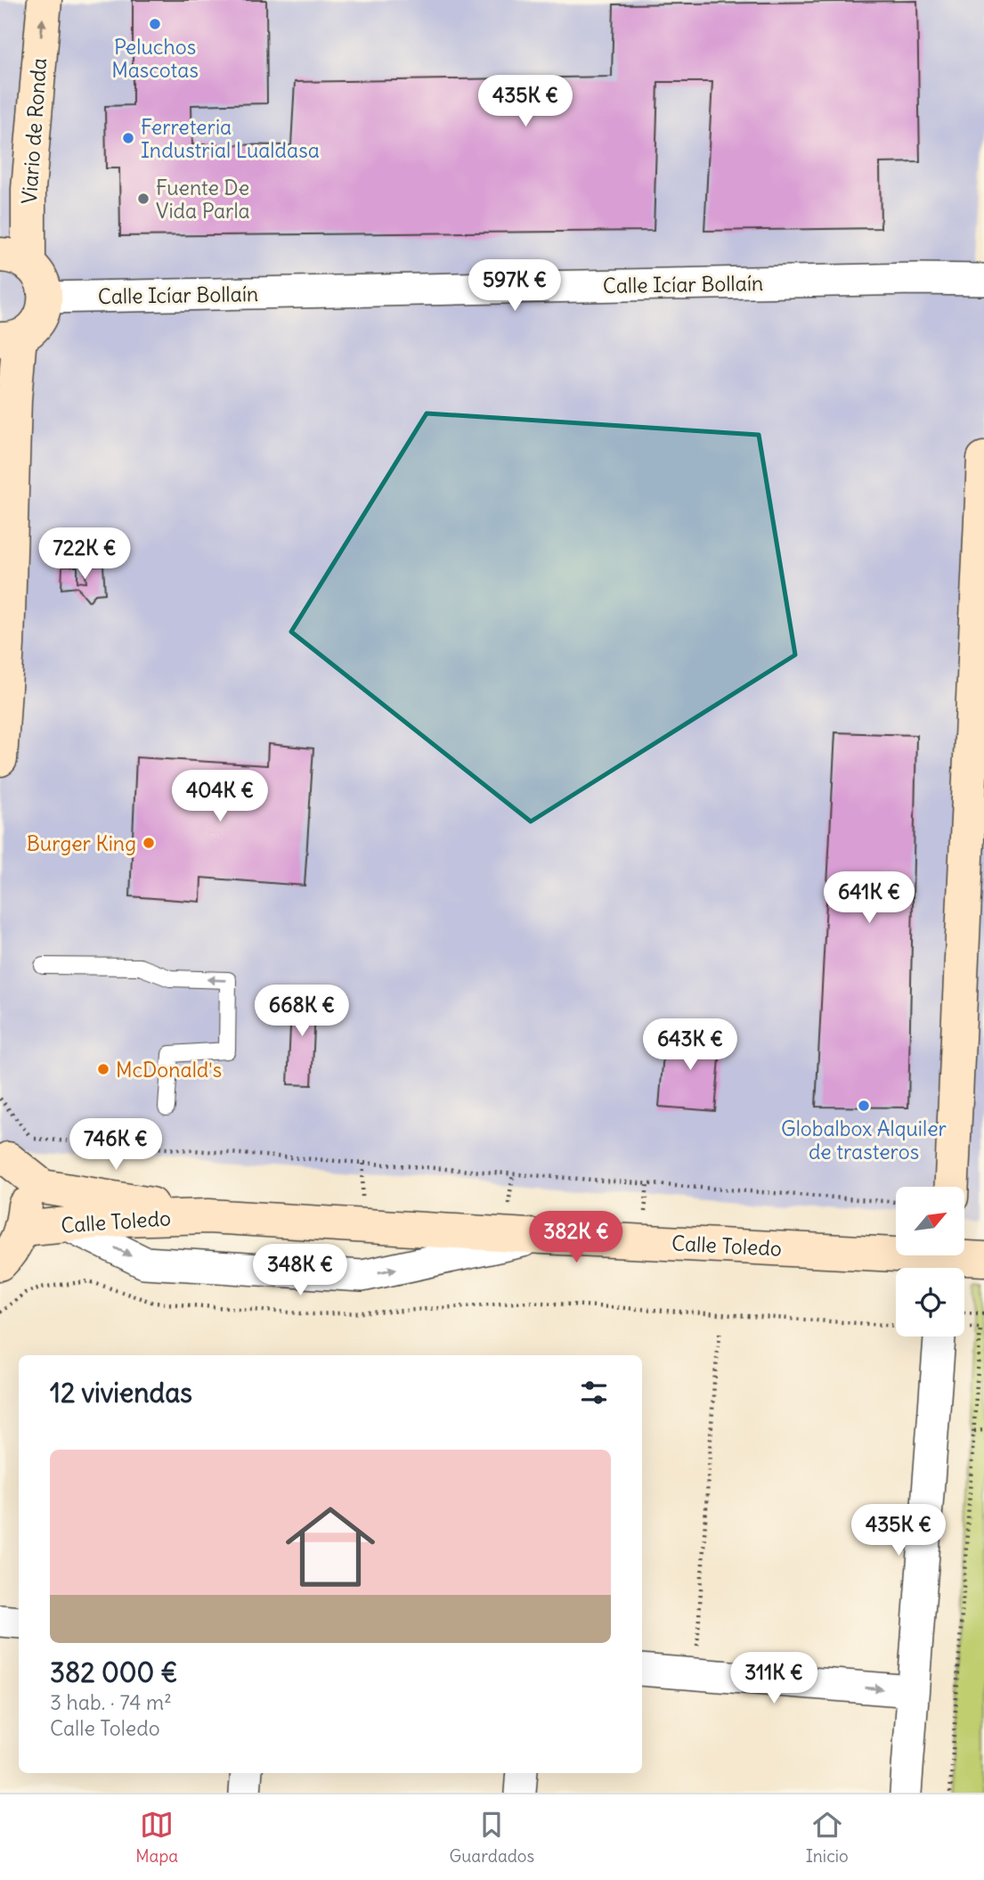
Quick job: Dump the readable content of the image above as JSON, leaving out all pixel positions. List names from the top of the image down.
{
  "streets": {
    "street": ["Viario de Ronda", "Calle Icíar Bollaín", "Calle Toledo"]
  },
  "one_way": ["Viario de Ronda"],
  "places": [
    "Peluchos Mascotas",
    "Ferreteria Industrial Lualdasa",
    "Fuente De Vida Parla",
    "Burger King",
    "McDonald's",
    "Globalbox Alquiler de trasteros"
  ],
  "north": "top right",
  "page": {
    "price": [
      "435K €",
      "597K €",
      "722K €",
      "404K €",
      "641K €",
      "668K €",
      "643K €",
      "746K €",
      "382K €",
      "348K €",
      "435K €",
      "311K €"
    ],
    "heading": "12 viviendas",
    "list": [
      {
        "name": "382 000 €",
        "note": "3 hab. · 74 m² · Calle Toledo"
      }
    ],
    "tabs": ["Mapa", "Guardados", "Inicio"]
  }
}
